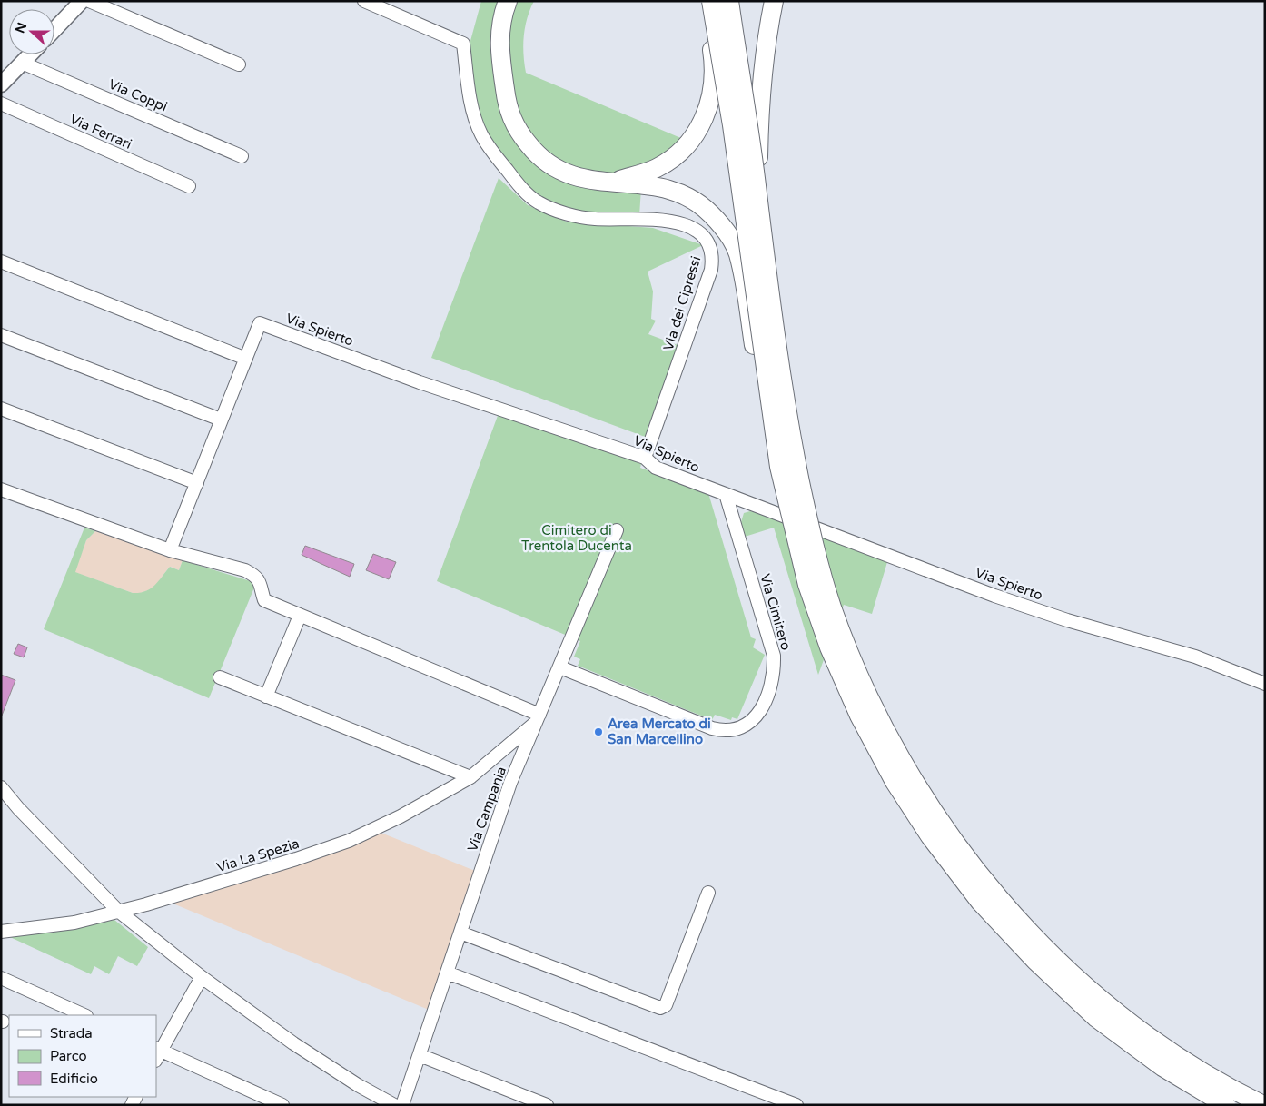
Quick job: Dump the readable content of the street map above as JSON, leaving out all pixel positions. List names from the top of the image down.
{
  "streets": {
    "street": [
      "Via Coppi",
      "Via Ferrari",
      "Via dei Cipressi",
      "Via Spierto",
      "Via Cimitero",
      "Via Campania",
      "Via La Spezia"
    ]
  },
  "crossings": [
    ["Via dei Cipressi", "Via Spierto"],
    ["Via Spierto", "Via Cimitero"],
    ["Via Cimitero", "Via Campania"],
    ["Via Campania", "Via La Spezia"]
  ],
  "parks": ["Cimitero di Trentola Ducenta"],
  "places": ["Area Mercato di San Marcellino"],
  "legend": ["Strada", "Parco", "Edificio"],
  "north": "left"
}
